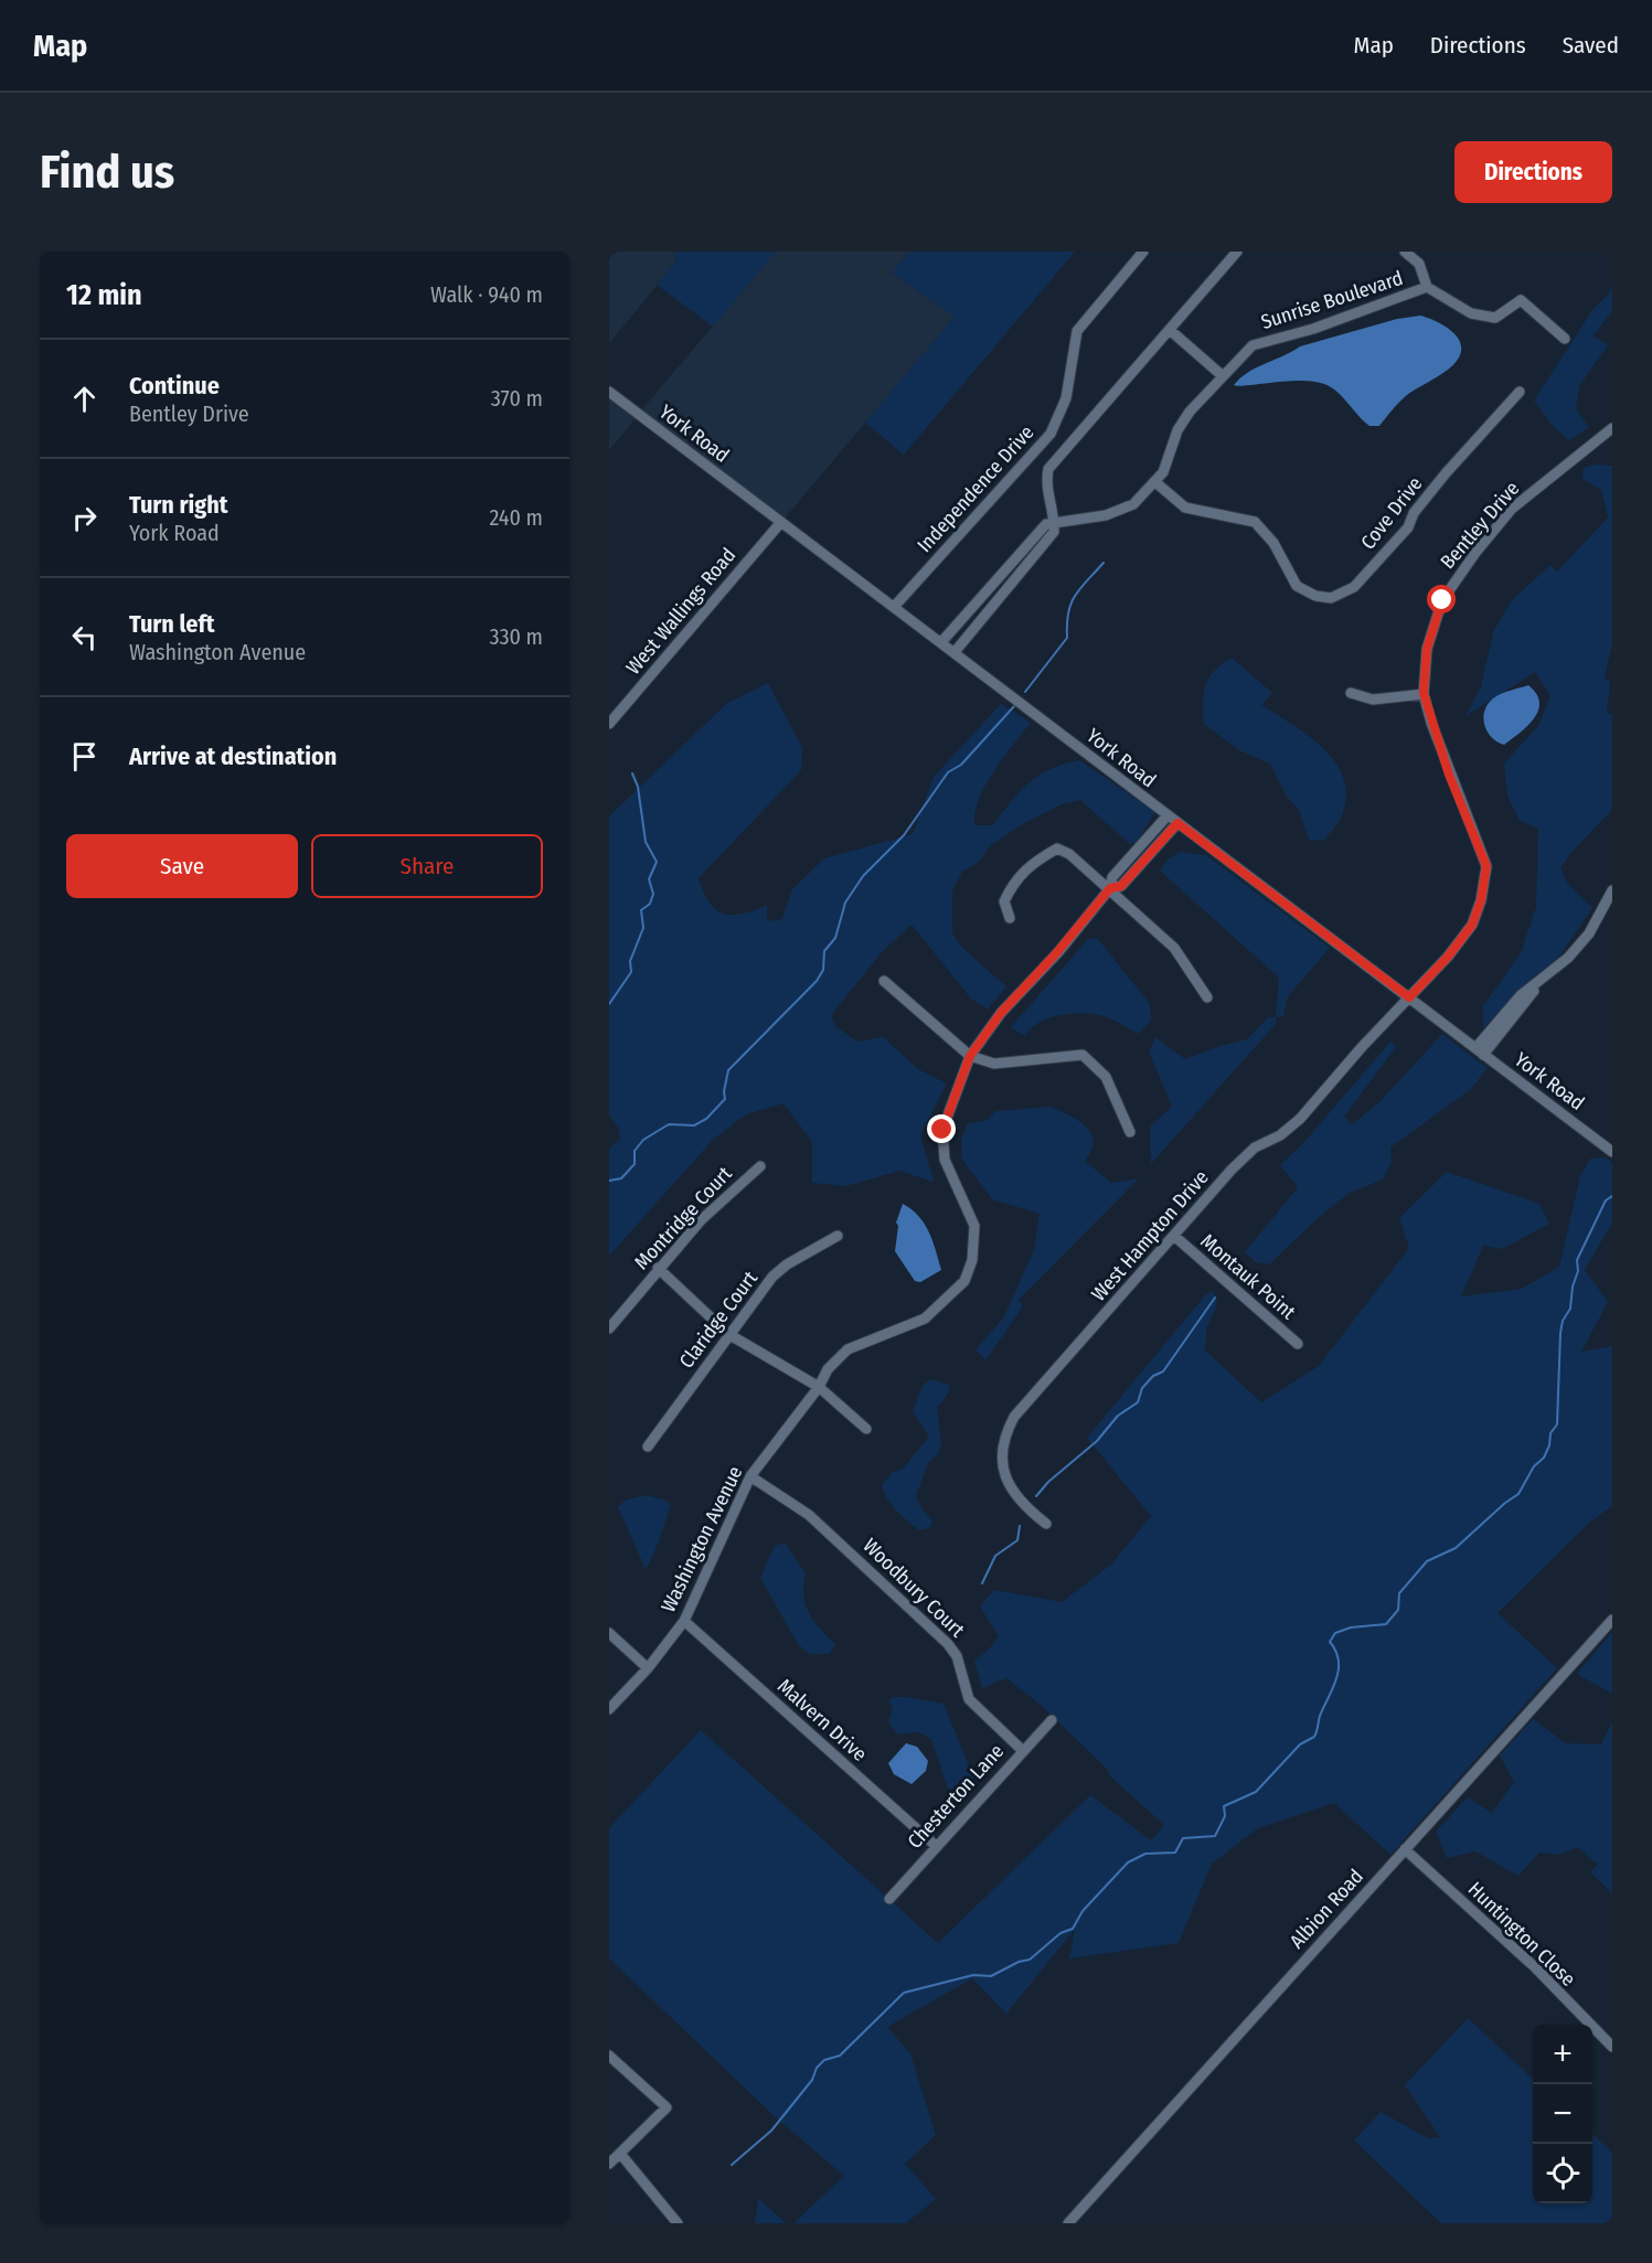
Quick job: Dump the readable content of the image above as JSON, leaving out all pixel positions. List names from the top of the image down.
{
  "streets": {
    "street": [
      "Sunrise Boulevard",
      "York Road",
      "Independence Drive",
      "Cove Drive",
      "Bentley Drive",
      "West Wallings Road",
      "Montridge Court",
      "West Hampton Drive",
      "Montauk Point",
      "Claridge Court",
      "Washington Avenue",
      "Woodbury Court",
      "Malvern Drive",
      "Chesterton Lane",
      "Albion Road",
      "Huntington Close"
    ]
  },
  "crossings": [
    ["Sunrise Boulevard", "Cove Drive"],
    ["York Road", "Independence Drive"],
    ["York Road", "Bentley Drive"],
    ["York Road", "West Wallings Road"],
    ["York Road", "West Hampton Drive"],
    ["York Road", "Washington Avenue"],
    ["Bentley Drive", "West Hampton Drive"],
    ["West Hampton Drive", "Montauk Point"],
    ["Washington Avenue", "Woodbury Court"],
    ["Washington Avenue", "Malvern Drive"],
    ["Woodbury Court", "Chesterton Lane"],
    ["Malvern Drive", "Chesterton Lane"],
    ["Albion Road", "Huntington Close"]
  ],
  "page": {
    "header": "Map",
    "nav": ["Map", "Directions", "Saved"],
    "buttons": [
      "Directions",
      ["Save", "Share"]
    ],
    "title": "Find us",
    "heading": ["12 min", "Walk · 940 m"],
    "list": [
      ["Continue", "Bentley Drive", "370 m"],
      ["Turn right", "York Road", "240 m"],
      ["Turn left", "Washington Avenue", "330 m"],
      "Arrive at destination"
    ],
    "map_buttons": ["+", "−"]
  }
}
